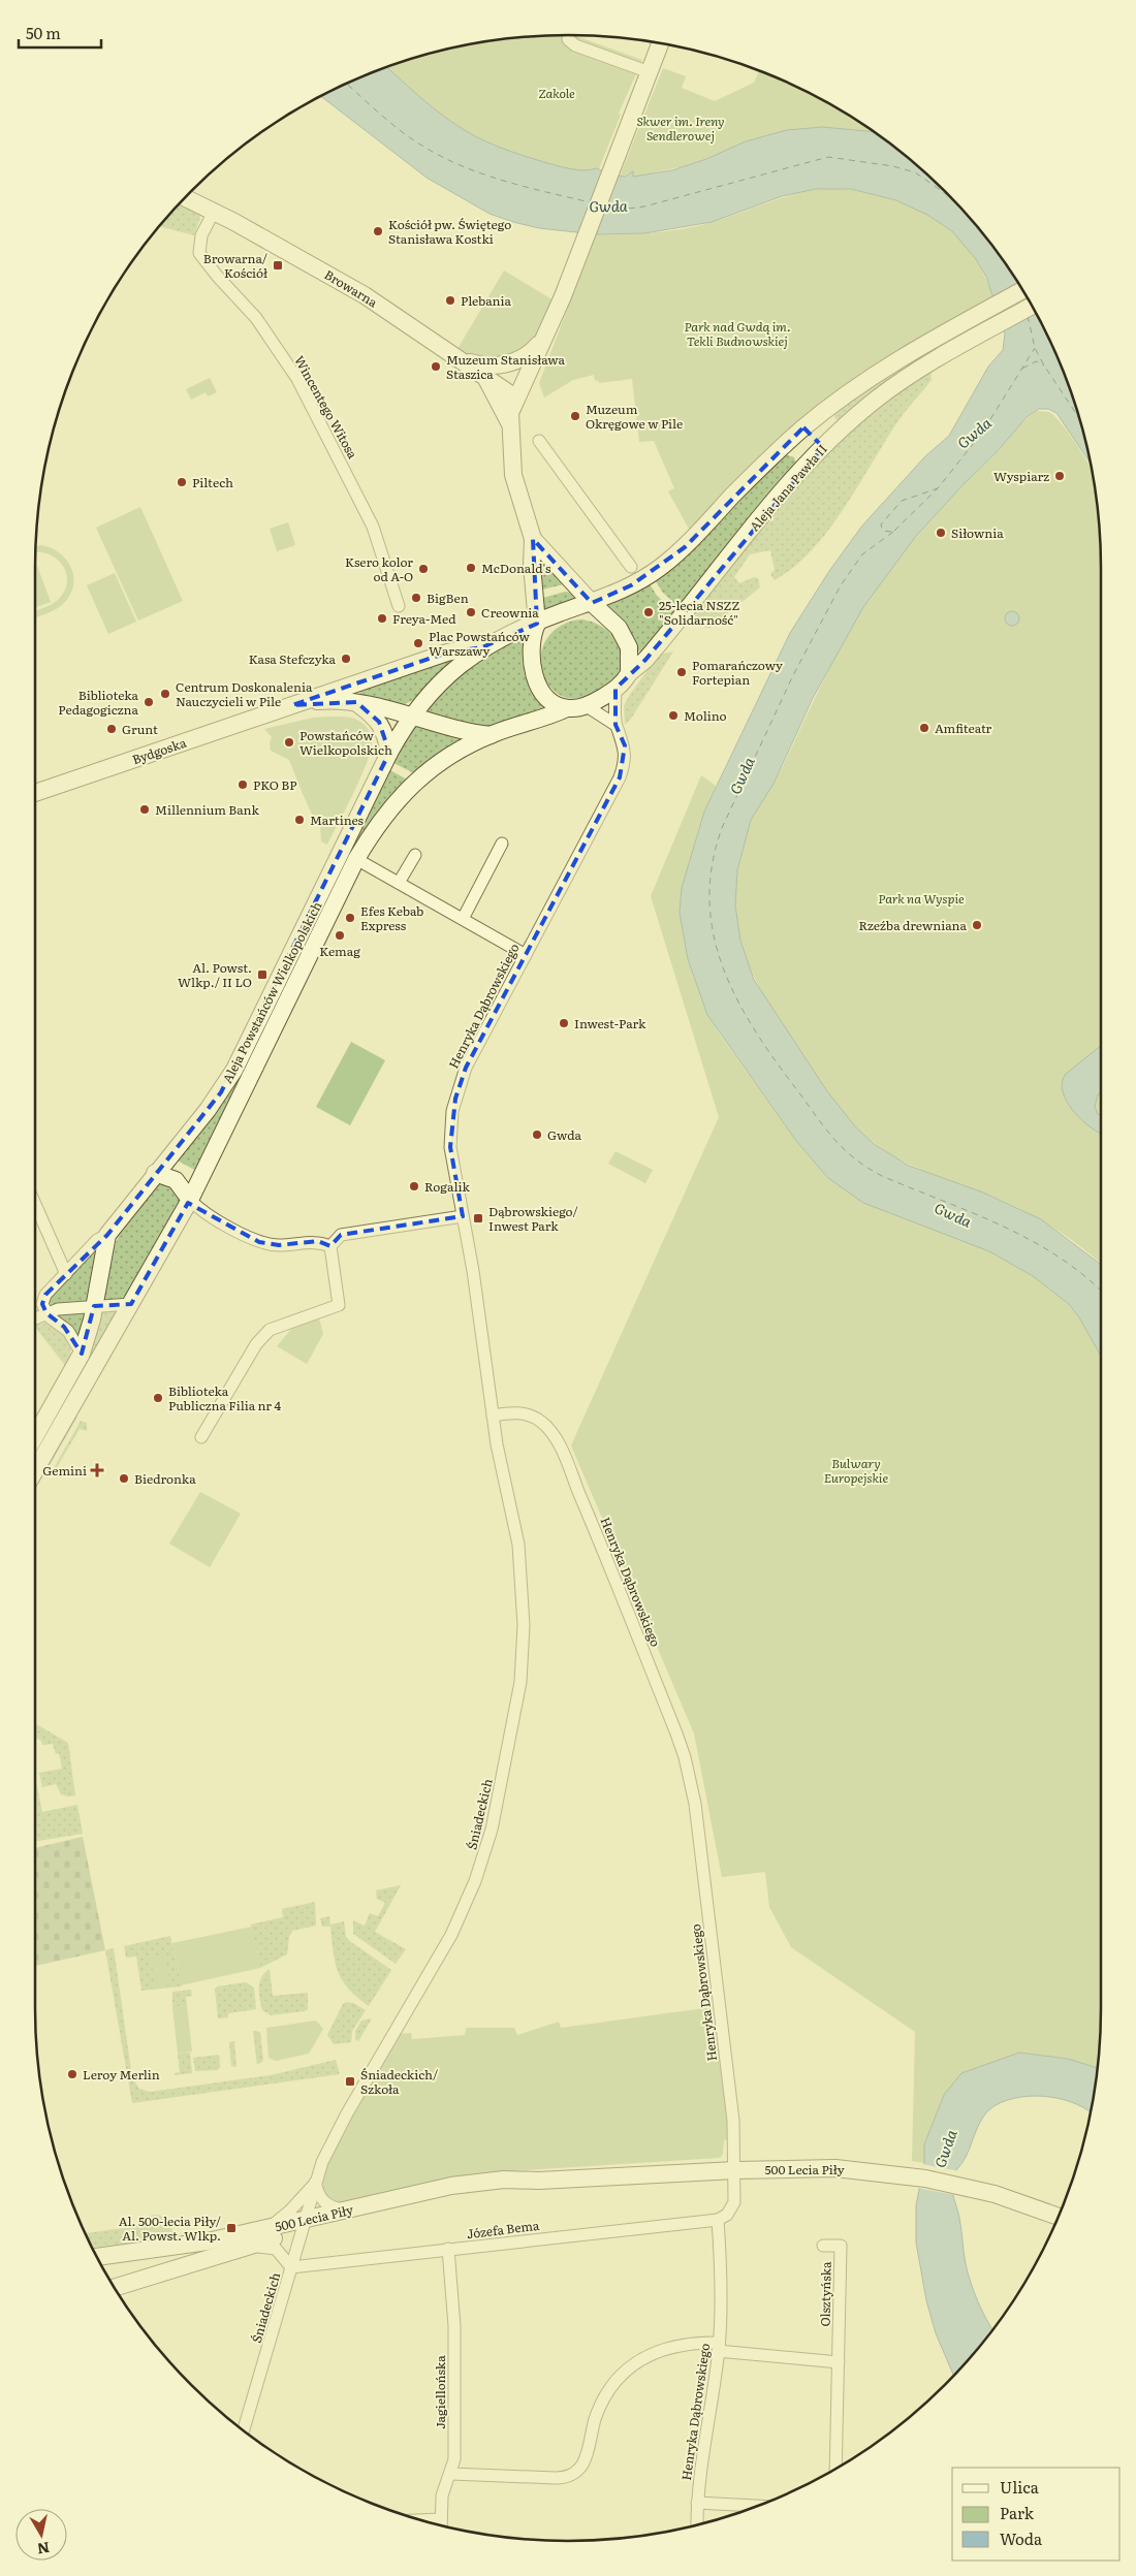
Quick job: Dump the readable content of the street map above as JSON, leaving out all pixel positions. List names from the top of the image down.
{
  "streets": {
    "main road": [
      "Browarna",
      "Aleja Jana Pawła II",
      "Bydgoska",
      "Aleja Powstańców Wielkopolskich",
      "500 Lecia Piły"
    ],
    "street": [
      "Wincentego Witosa",
      "Henryka Dąbrowskiego",
      "Śniadeckich",
      "Józefa Bema",
      "Olsztyńska",
      "Jagiellońska"
    ]
  },
  "crossings": [
    ["Browarna", "Wincentego Witosa"],
    ["Aleja Jana Pawła II", "Aleja Powstańców Wielkopolskich"],
    ["Aleja Jana Pawła II", "Henryka Dąbrowskiego"],
    ["Bydgoska", "Aleja Powstańców Wielkopolskich"],
    ["Aleja Powstańców Wielkopolskich", "Henryka Dąbrowskiego"],
    ["Henryka Dąbrowskiego", "Śniadeckich"],
    ["Henryka Dąbrowskiego", "500 Lecia Piły"],
    ["Henryka Dąbrowskiego", "Józefa Bema"],
    ["Śniadeckich", "500 Lecia Piły"],
    ["Śniadeckich", "Józefa Bema"],
    ["Józefa Bema", "Jagiellońska"]
  ],
  "water": ["Gwda"],
  "parks": [
    "Zakole",
    "Skwer im. Ireny Sendlerowej",
    "Park nad Gwdą im. Tekli Budnowskiej",
    "Park na Wyspie",
    "Bulwary Europejskie"
  ],
  "places": {
    "other": [
      "Kościół pw. Świętego Stanisława Kostki",
      "Plebania",
      "Muzeum Stanisława Staszica",
      "Muzeum Okręgowe w Pile",
      "Wyspiarz",
      "Piltech",
      "Siłownia",
      "McDonald's",
      "Ksero kolor od A-O",
      "BigBen",
      "Creownia",
      "25-lecia NSZZ \"Solidarność\"",
      "Freya-Med",
      "Plac Powstańców Warszawy",
      "Kasa Stefczyka",
      "Pomarańczowy Fortepian",
      "Centrum Doskonalenia Nauczycieli w Pile",
      "Biblioteka Pedagogiczna",
      "Molino",
      "Amfiteatr",
      "Grunt",
      "Powstańców Wielkopolskich",
      "PKO BP",
      "Millennium Bank",
      "Martines",
      "Efes Kebab Express",
      "Rzeźba drewniana",
      "Kemag",
      "Inwest-Park",
      "Gwda",
      "Rogalik",
      "Biblioteka Publiczna Filia nr 4",
      "Biedronka",
      "Leroy Merlin"
    ],
    "transit": [
      "Browarna/ Kościół",
      "Al. Powst. Wlkp./ II LO",
      "Dąbrowskiego/ Inwest Park",
      "Śniadeckich/ Szkoła",
      "Al. 500-lecia Piły/ Al. Powst. Wlkp."
    ],
    "health": ["Gemini"]
  },
  "legend": ["Ulica", "Park", "Woda"],
  "scale_bar": "50 m",
  "north": "bottom"
}
